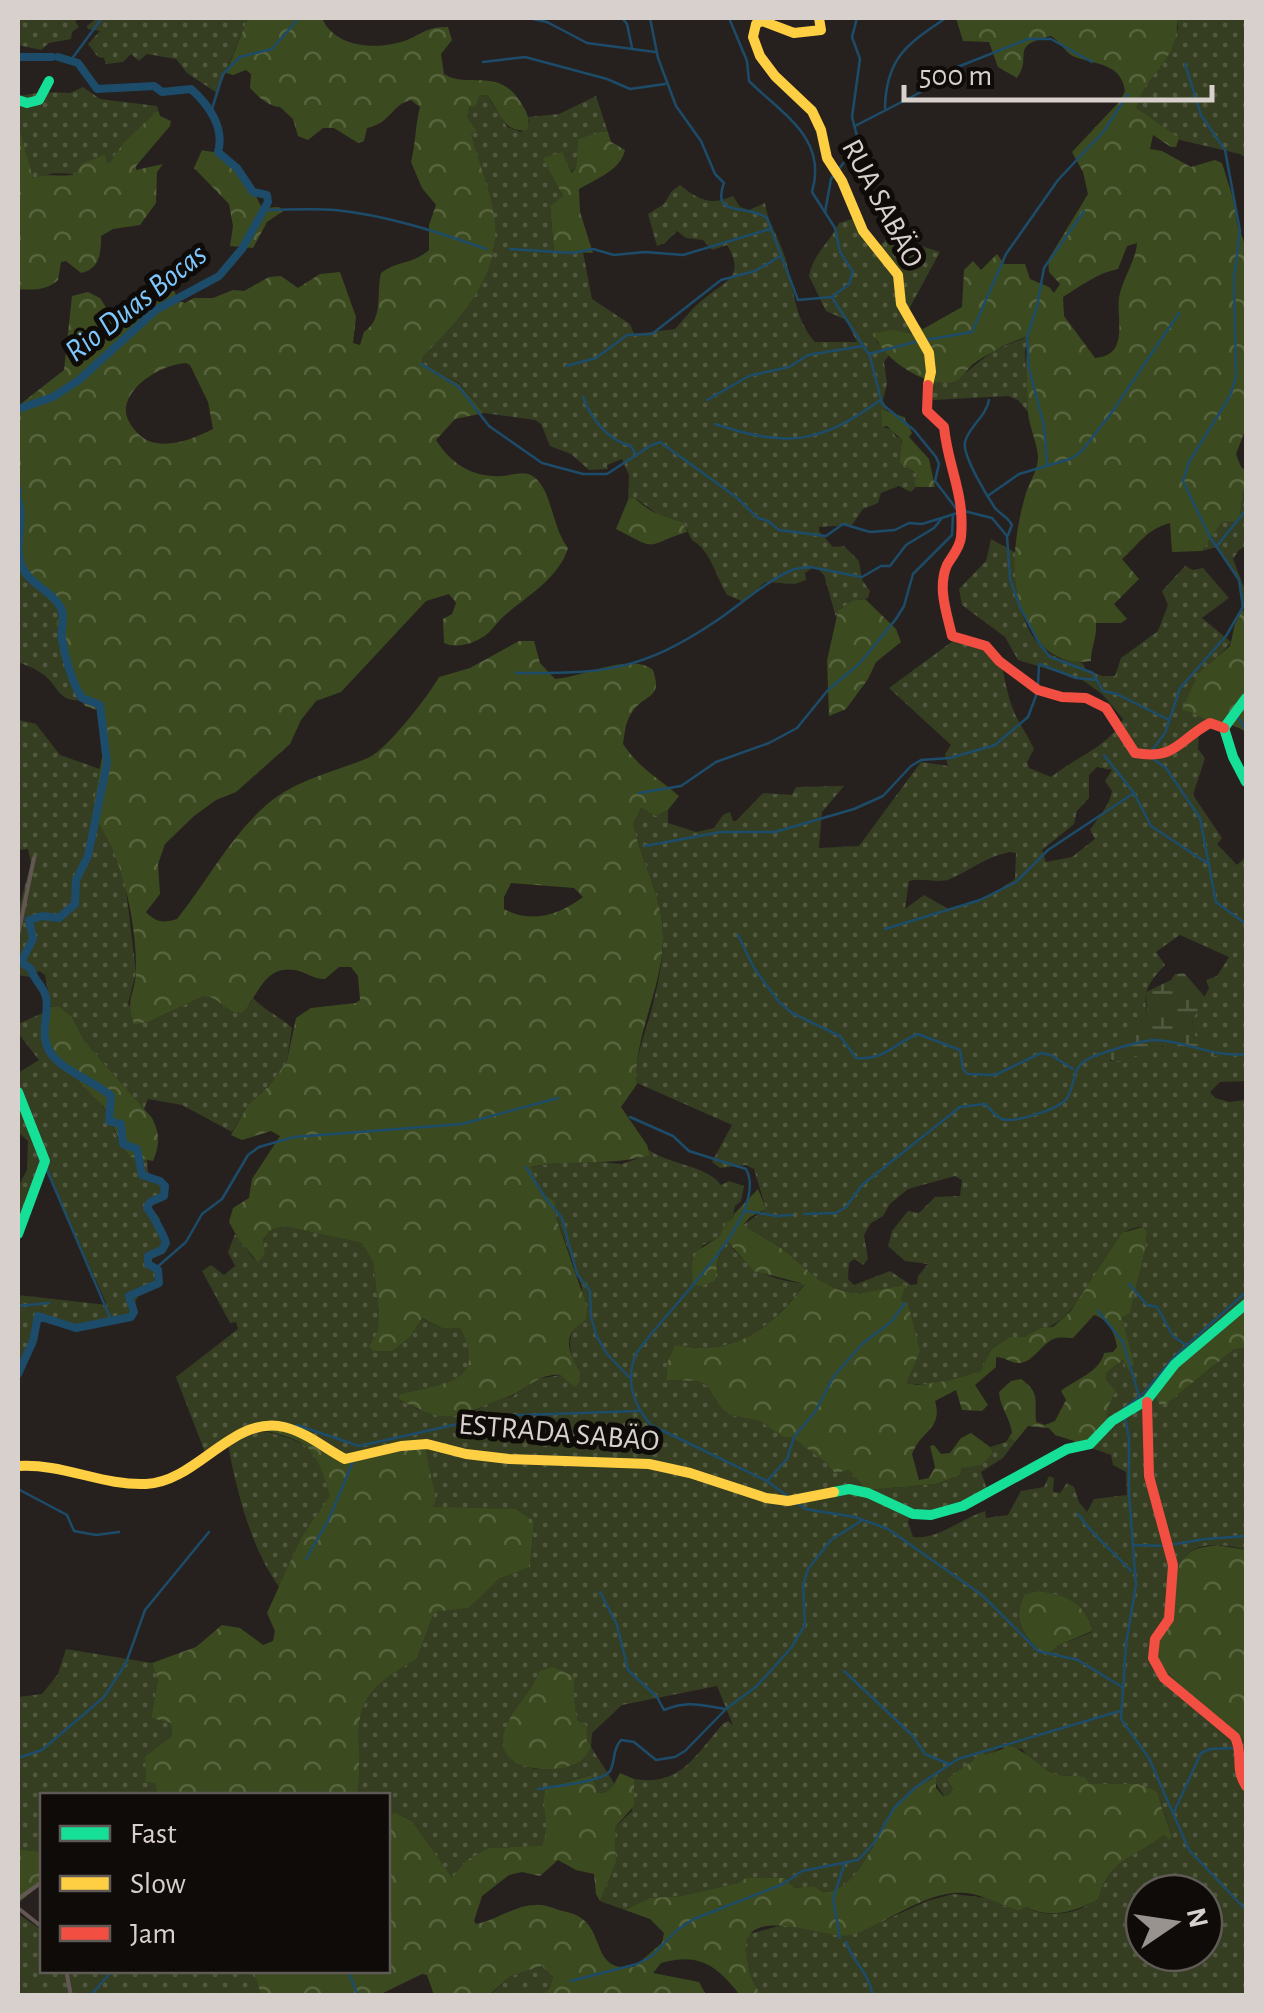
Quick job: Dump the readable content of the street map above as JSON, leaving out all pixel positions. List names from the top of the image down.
{
  "streets": {
    "street": ["RUA SABÄO", "ESTRADA SABÄO"]
  },
  "water": ["Rio Duas Bocas"],
  "legend": ["Fast", "Slow", "Jam"],
  "scale_bar": "500 m",
  "north": "right"
}
